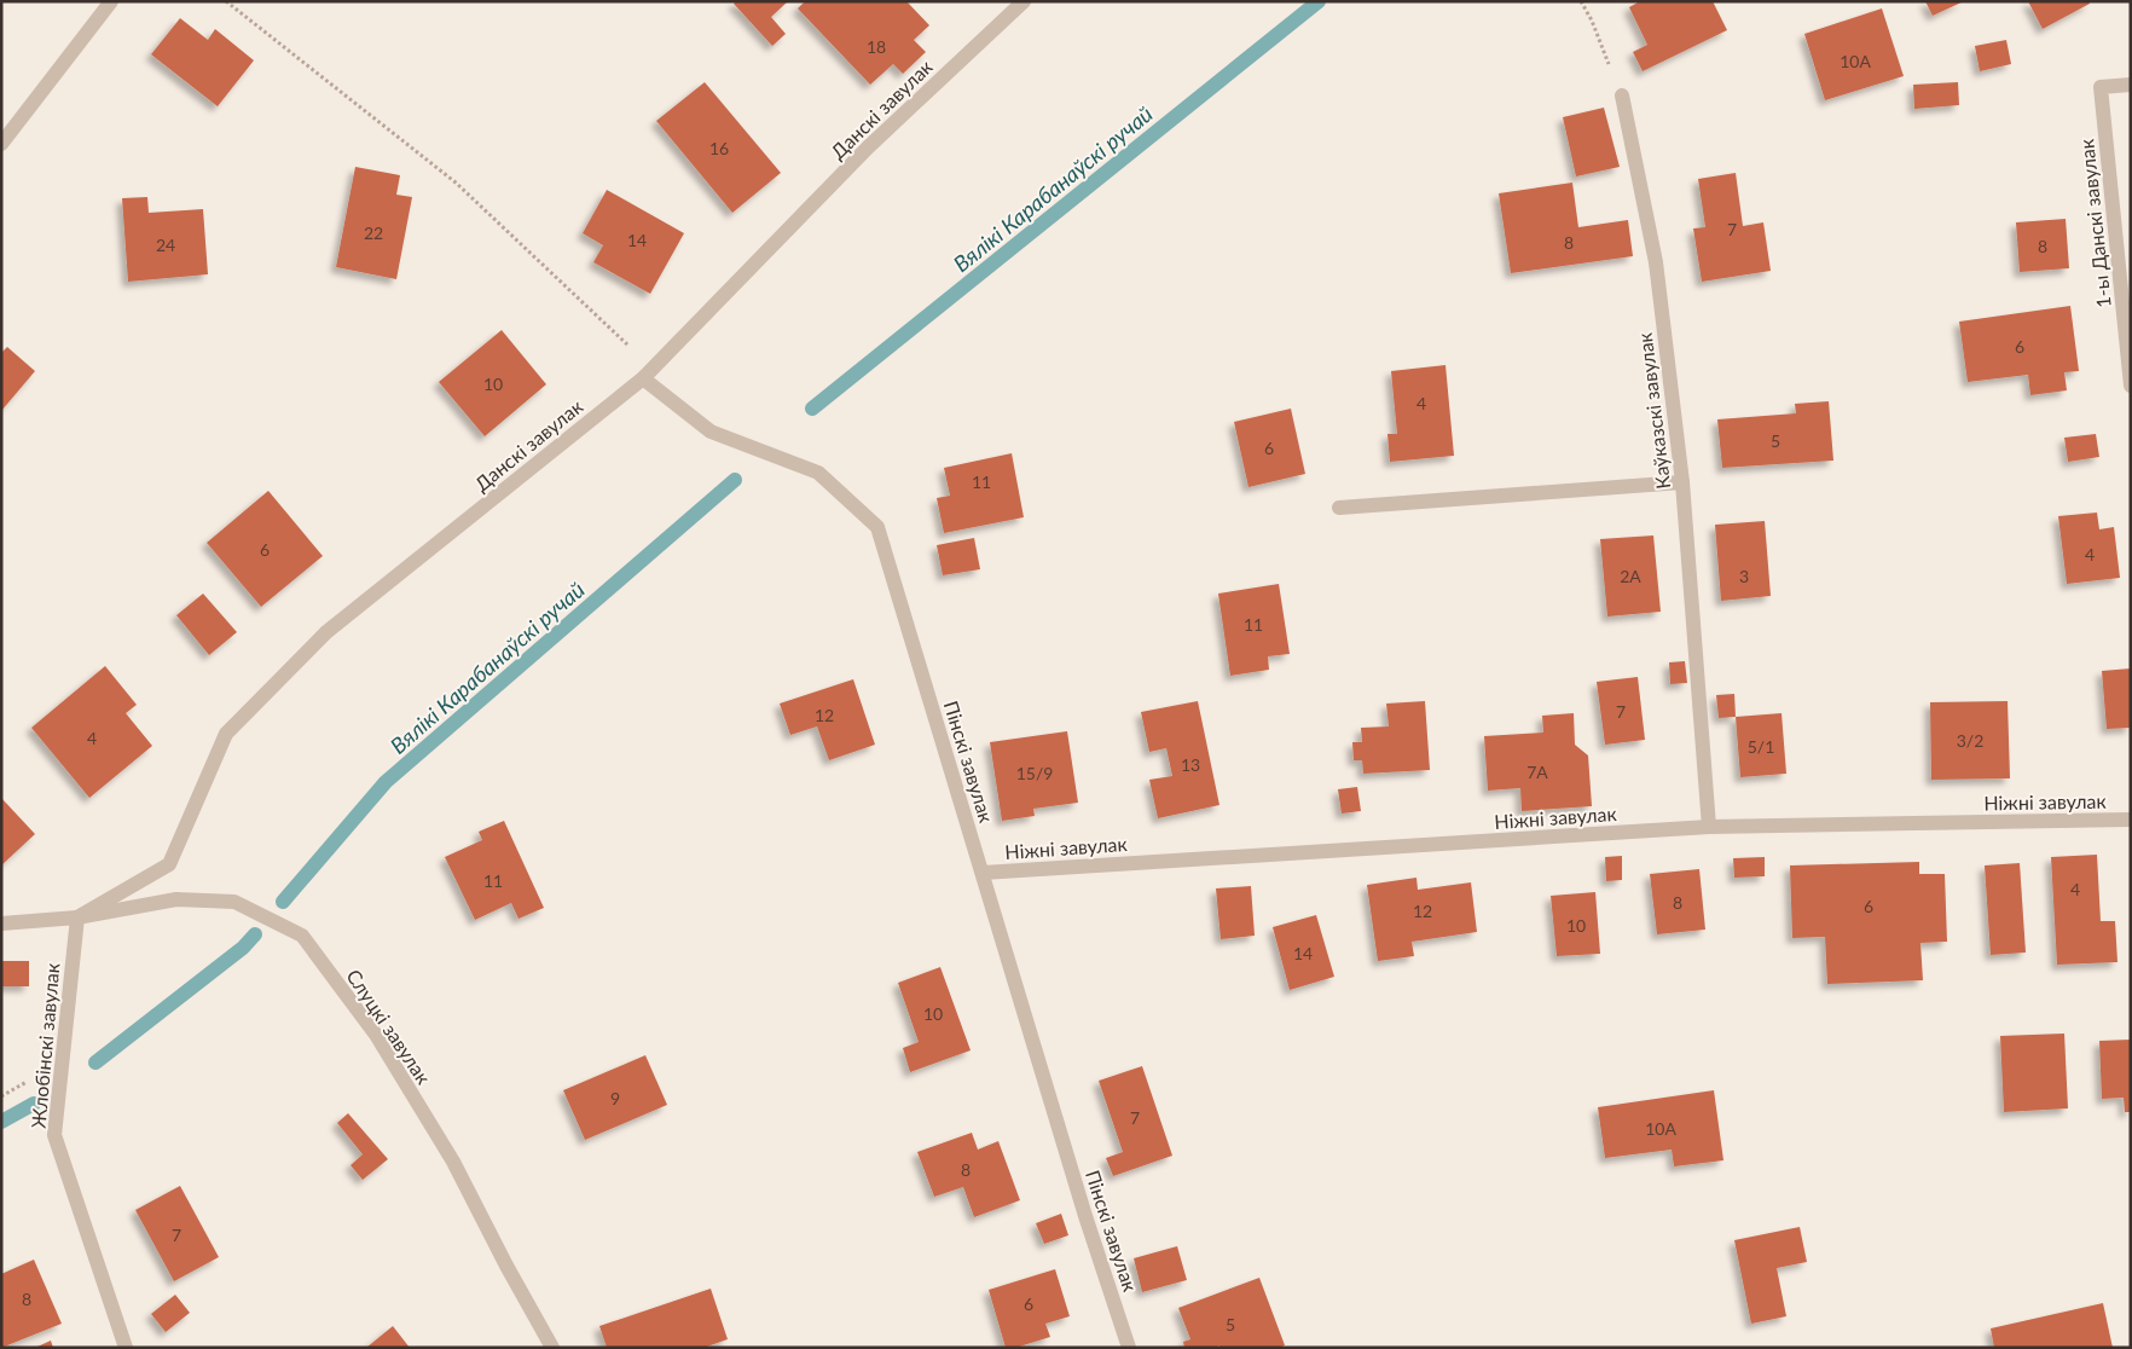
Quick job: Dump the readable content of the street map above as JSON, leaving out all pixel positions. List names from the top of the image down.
{
  "streets": {
    "street": [
      "Данскі завулак",
      "1-ы Данскі завулак",
      "Каўказскі завулак",
      "Пінскі завулак",
      "Ніжні завулак",
      "Слуцкі завулак",
      "Жлобінскі завулак"
    ]
  },
  "crossings": [
    ["Данскі завулак", "Пінскі завулак"],
    ["Данскі завулак", "Слуцкі завулак"],
    ["Данскі завулак", "Жлобінскі завулак"],
    ["Каўказскі завулак", "Ніжні завулак"],
    ["Пінскі завулак", "Ніжні завулак"],
    ["Слуцкі завулак", "Жлобінскі завулак"]
  ],
  "water": ["Вялікі Карабанаўскі ручай"],
  "house_numbers": [
    "18",
    "10А",
    "16",
    "7",
    "22",
    "14",
    "8",
    "24",
    "8",
    "6",
    "10",
    "4",
    "5",
    "6",
    "11",
    "6",
    "4",
    "2А",
    "3",
    "11",
    "7",
    "12",
    "4",
    "3/2",
    "5/1",
    "13",
    "7А",
    "15/9",
    "11",
    "4",
    "8",
    "6",
    "12",
    "10",
    "14",
    "10",
    "9",
    "7",
    "10А",
    "8",
    "7",
    "8",
    "6",
    "5"
  ]
}
